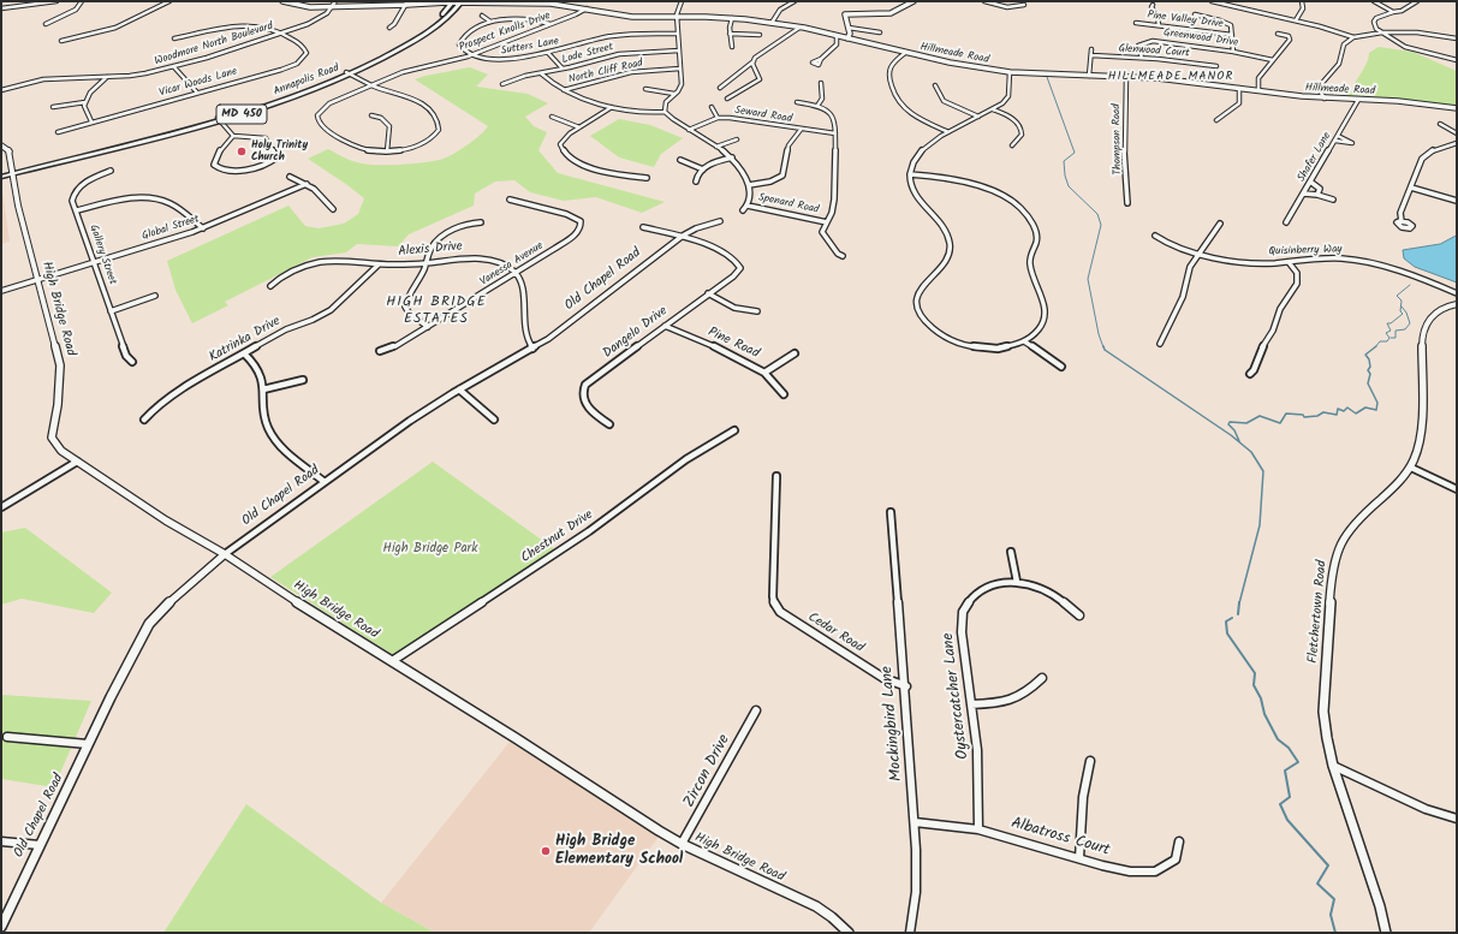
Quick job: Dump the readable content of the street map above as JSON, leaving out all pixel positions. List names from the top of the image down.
{
  "streets": {
    "main road": ["Annapolis Road", "MD 450"],
    "street": [
      "Pine Valley Drive",
      "Prospect Knolls Drive",
      "Greenwood Drive",
      "Woodmore North Boulevard",
      "Sutters Lane",
      "Glenwood Court",
      "Lode Street",
      "Hillmeade Road",
      "North Cliff Road",
      "Vicar Woods Lane",
      "Seward Road",
      "Thompson Road",
      "Shafer Lane",
      "Spenard Road",
      "Global Street",
      "Alexis Drive",
      "Quisinberry Way",
      "Gallery Street",
      "Vanessa Avenue",
      "Old Chapel Road",
      "High Bridge Road",
      "Dangelo Drive",
      "Katrinka Drive",
      "Pine Road",
      "Chestnut Drive",
      "Fletchertown Road",
      "Cedar Road",
      "Oystercatcher Lane",
      "Mockingbird Lane",
      "Zircon Drive",
      "Albatross Court"
    ]
  },
  "crossings": [
    ["Prospect Knolls Drive", "Sutters Lane"],
    ["Prospect Knolls Drive", "Hillmeade Road"],
    ["Greenwood Drive", "Glenwood Court"],
    ["Woodmore North Boulevard", "Hillmeade Road"],
    ["Woodmore North Boulevard", "Vicar Woods Lane"],
    ["Hillmeade Road", "Annapolis Road"],
    ["Hillmeade Road", "Thompson Road"],
    ["Hillmeade Road", "Shafer Lane"],
    ["Annapolis Road", "High Bridge Road"],
    ["Global Street", "Gallery Street"],
    ["Global Street", "High Bridge Road"],
    ["Alexis Drive", "Vanessa Avenue"],
    ["Alexis Drive", "Katrinka Drive"],
    ["Old Chapel Road", "High Bridge Road"],
    ["Old Chapel Road", "Dangelo Drive"],
    ["High Bridge Road", "Chestnut Drive"],
    ["High Bridge Road", "Zircon Drive"],
    ["Dangelo Drive", "Pine Road"],
    ["Cedar Road", "Mockingbird Lane"],
    ["Oystercatcher Lane", "Albatross Court"],
    ["Mockingbird Lane", "Albatross Court"]
  ],
  "districts": ["HILLMEADE MANOR", "HIGH BRIDGE ESTATES"],
  "parks": ["High Bridge Park"],
  "places": ["Holy Trinity Church", "High Bridge Elementary School"]
}
